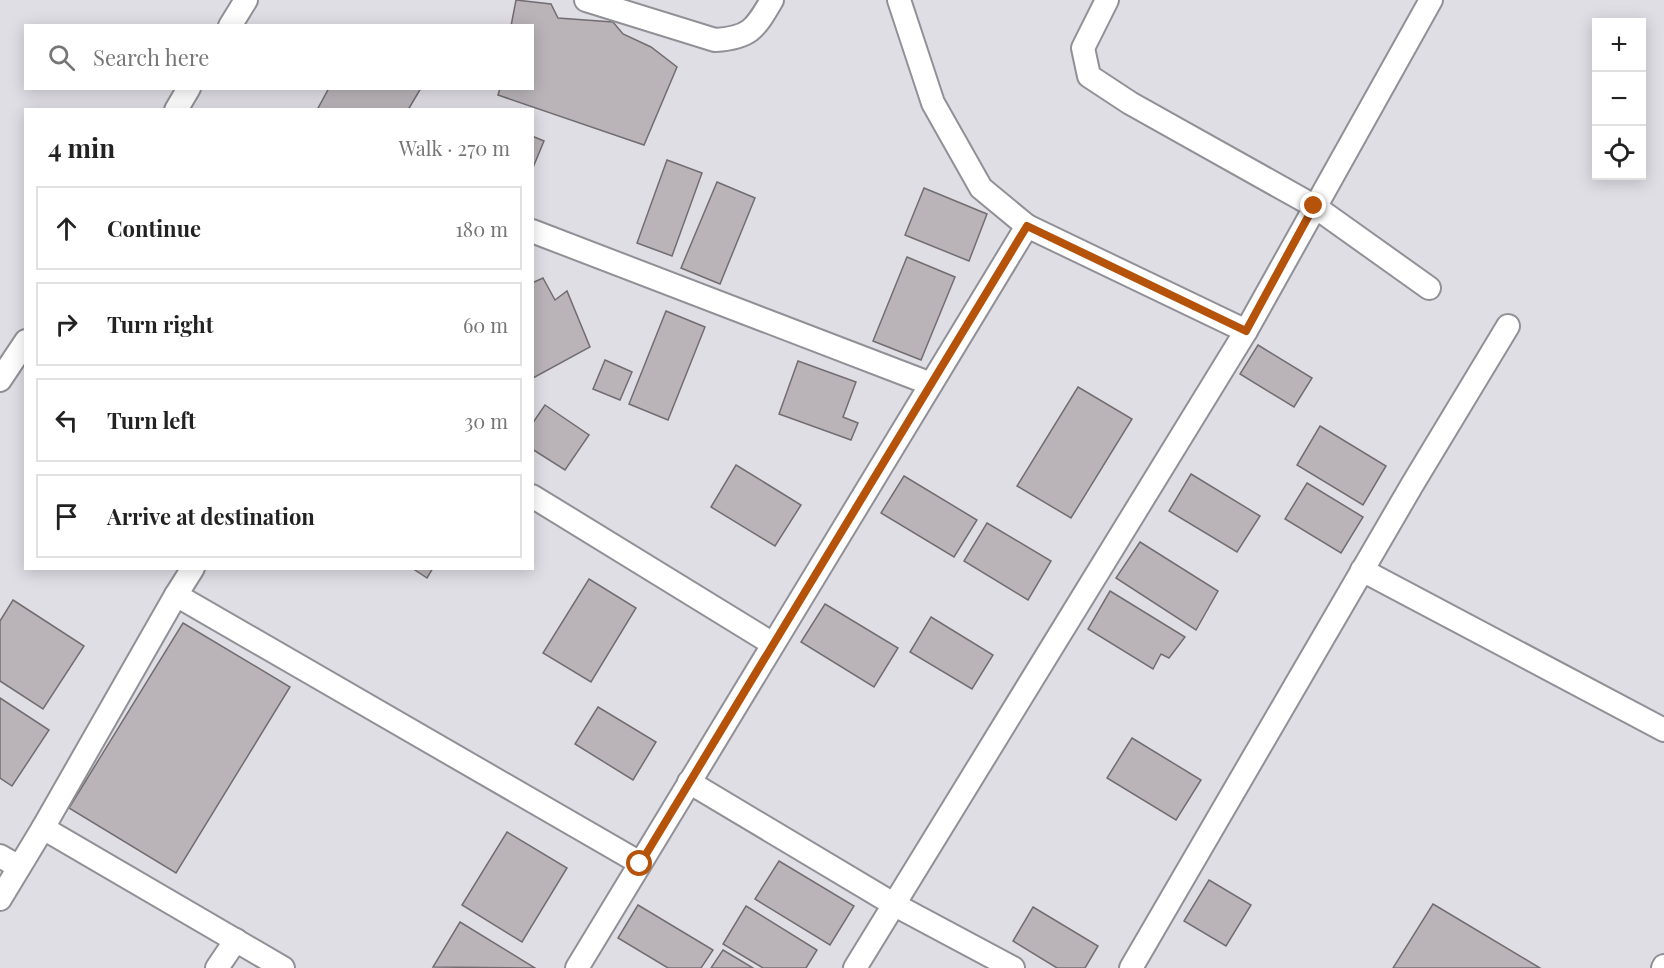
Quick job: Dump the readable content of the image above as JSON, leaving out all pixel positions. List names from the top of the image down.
{
  "page": {
    "map_buttons": ["+", "−"],
    "search": "Search here",
    "heading": ["4 min", "Walk · 270 m"],
    "list": [
      ["Continue", "180 m"],
      ["Turn right", "60 m"],
      ["Turn left", "30 m"],
      "Arrive at destination"
    ]
  }
}
